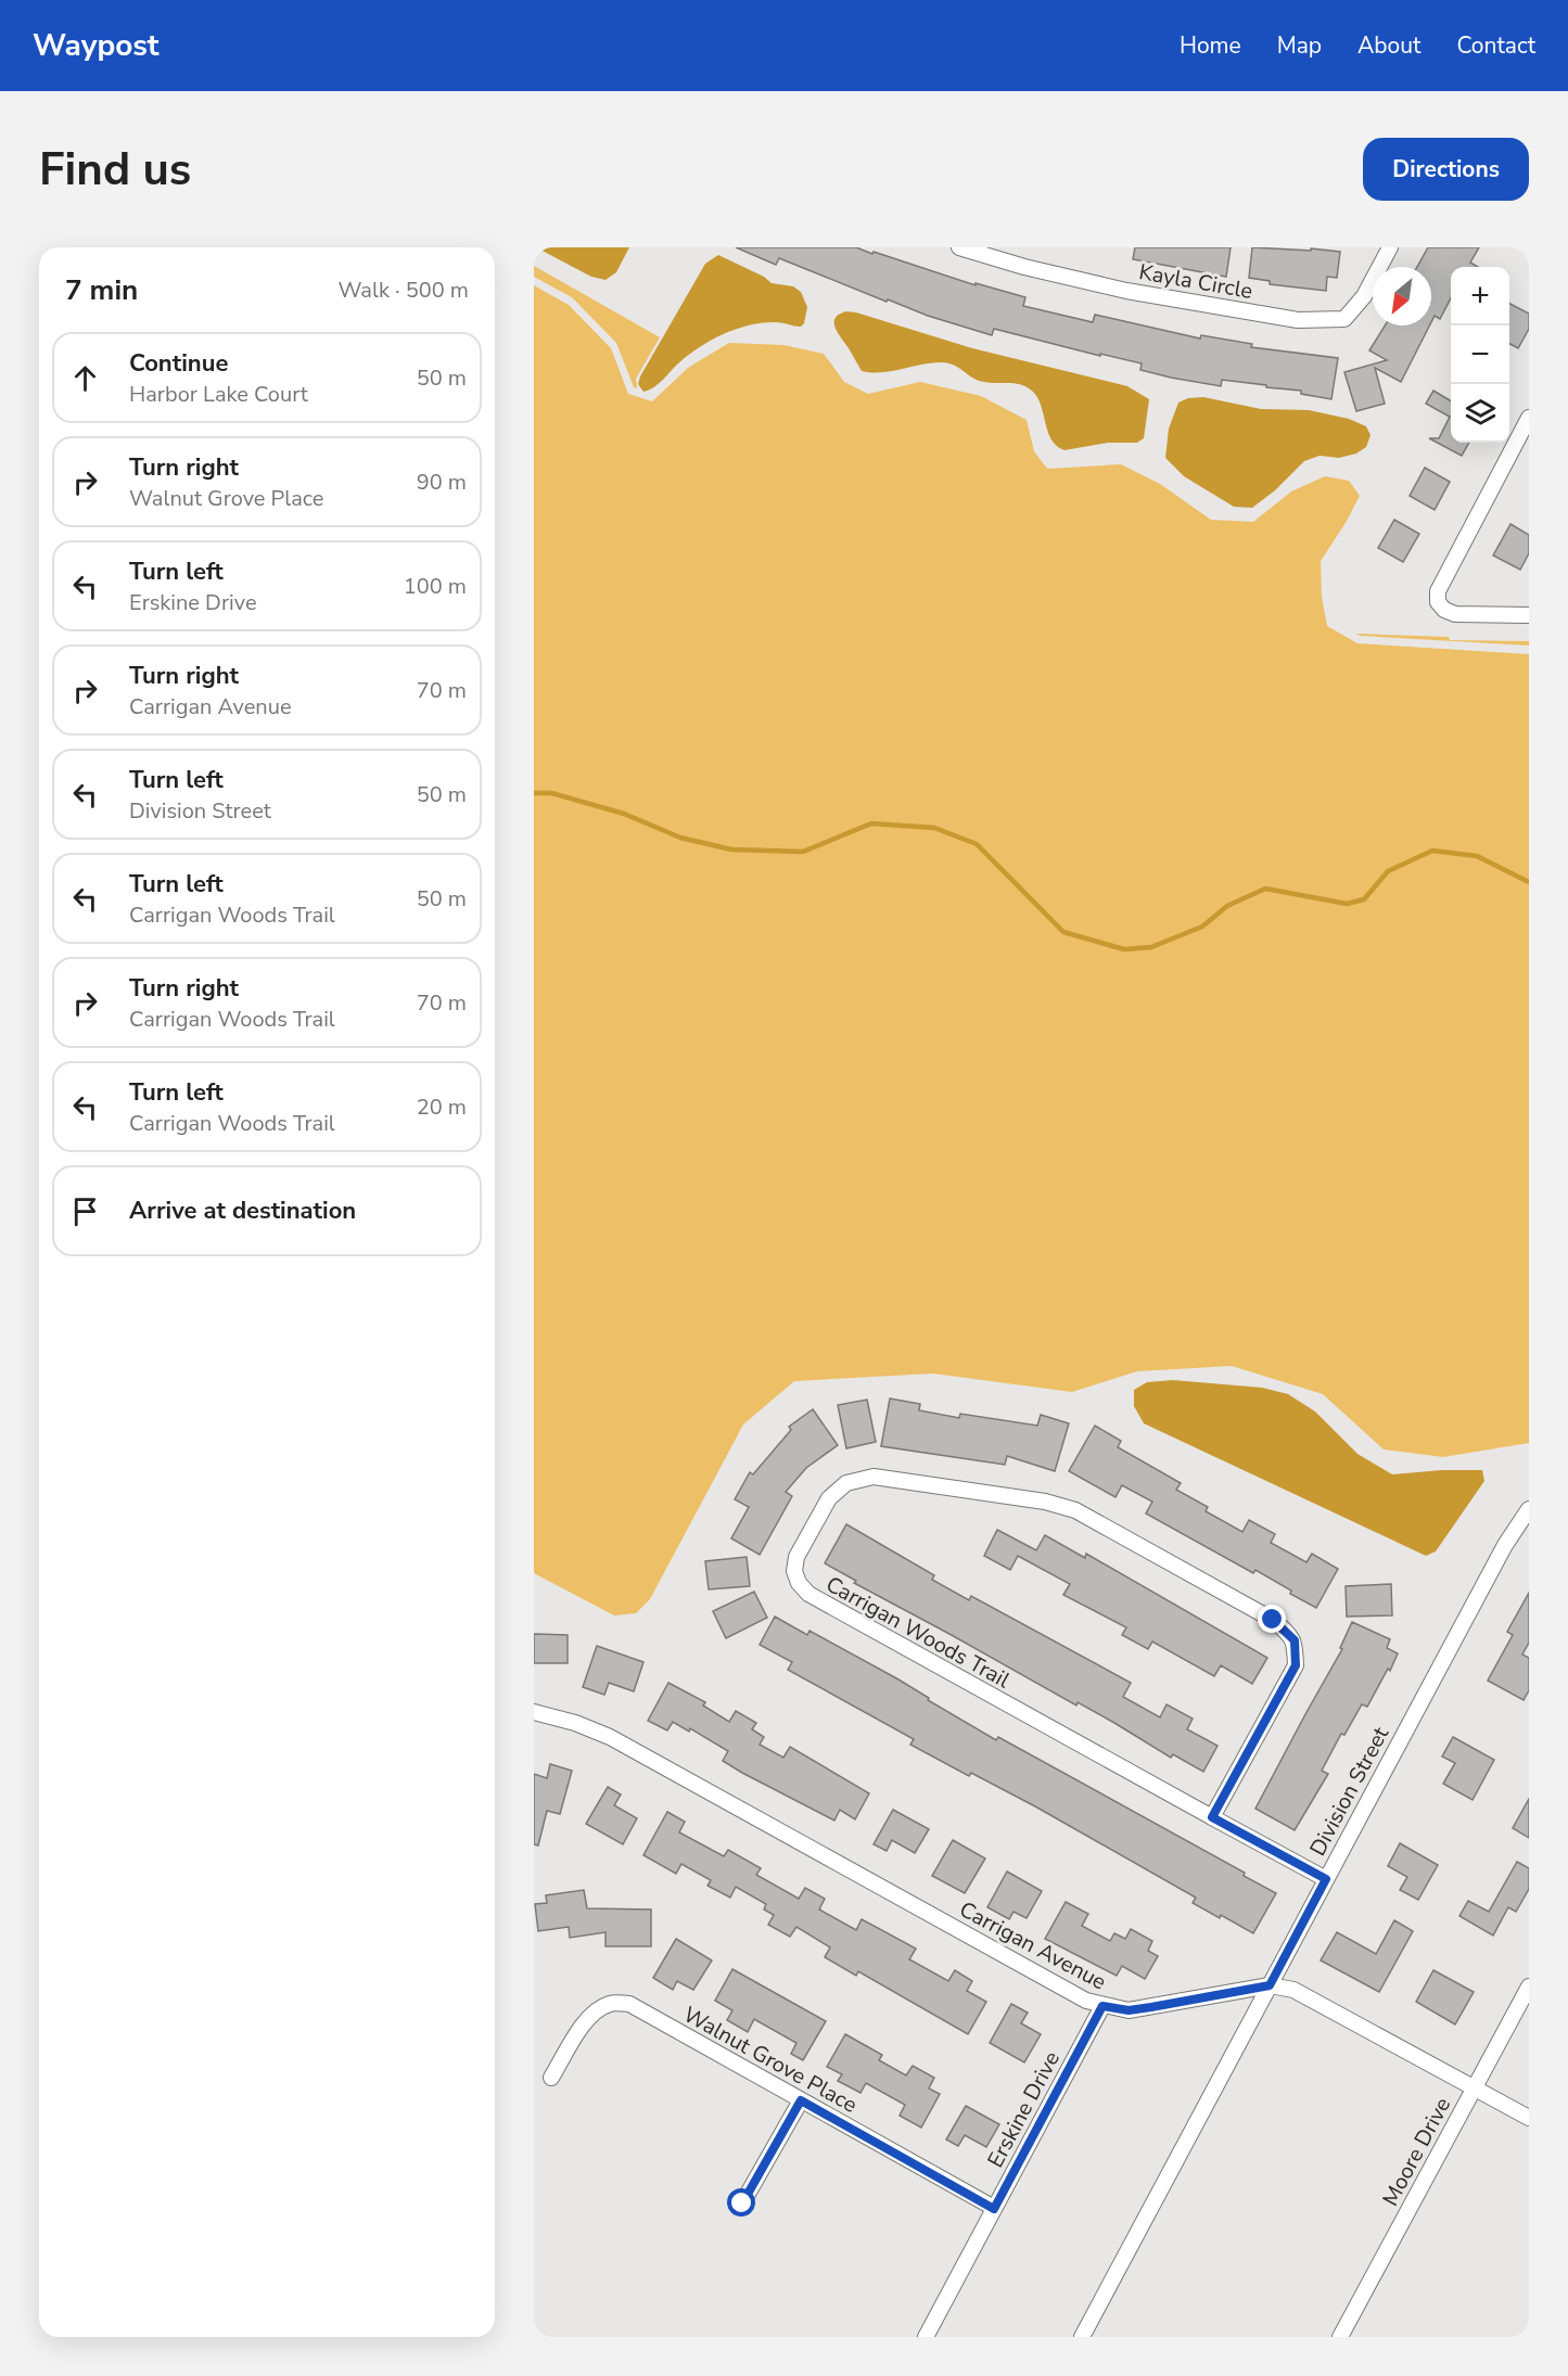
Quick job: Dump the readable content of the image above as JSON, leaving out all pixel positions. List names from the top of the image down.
{
  "streets": {
    "street": [
      "Kayla Circle",
      "Carrigan Woods Trail",
      "Division Street",
      "Carrigan Avenue",
      "Walnut Grove Place",
      "Erskine Drive",
      "Moore Drive"
    ]
  },
  "crossings": [
    ["Carrigan Woods Trail", "Division Street"],
    ["Division Street", "Carrigan Avenue"],
    ["Carrigan Avenue", "Erskine Drive"],
    ["Carrigan Avenue", "Moore Drive"],
    ["Walnut Grove Place", "Erskine Drive"]
  ],
  "north": "bottom left",
  "page": {
    "header": "Waypost",
    "nav": [
      "Home",
      "Map",
      "About",
      "Contact"
    ],
    "buttons": "Directions",
    "title": "Find us",
    "heading": ["7 min", "Walk · 500 m"],
    "map_buttons": ["+", "−"],
    "list": [
      ["Continue", "Harbor Lake Court", "50 m"],
      ["Turn right", "Walnut Grove Place", "90 m"],
      ["Turn left", "Erskine Drive", "100 m"],
      ["Turn right", "Carrigan Avenue", "70 m"],
      ["Turn left", "Division Street", "50 m"],
      ["Turn left", "Carrigan Woods Trail", "50 m"],
      ["Turn right", "Carrigan Woods Trail", "70 m"],
      ["Turn left", "Carrigan Woods Trail", "20 m"],
      "Arrive at destination"
    ]
  }
}
